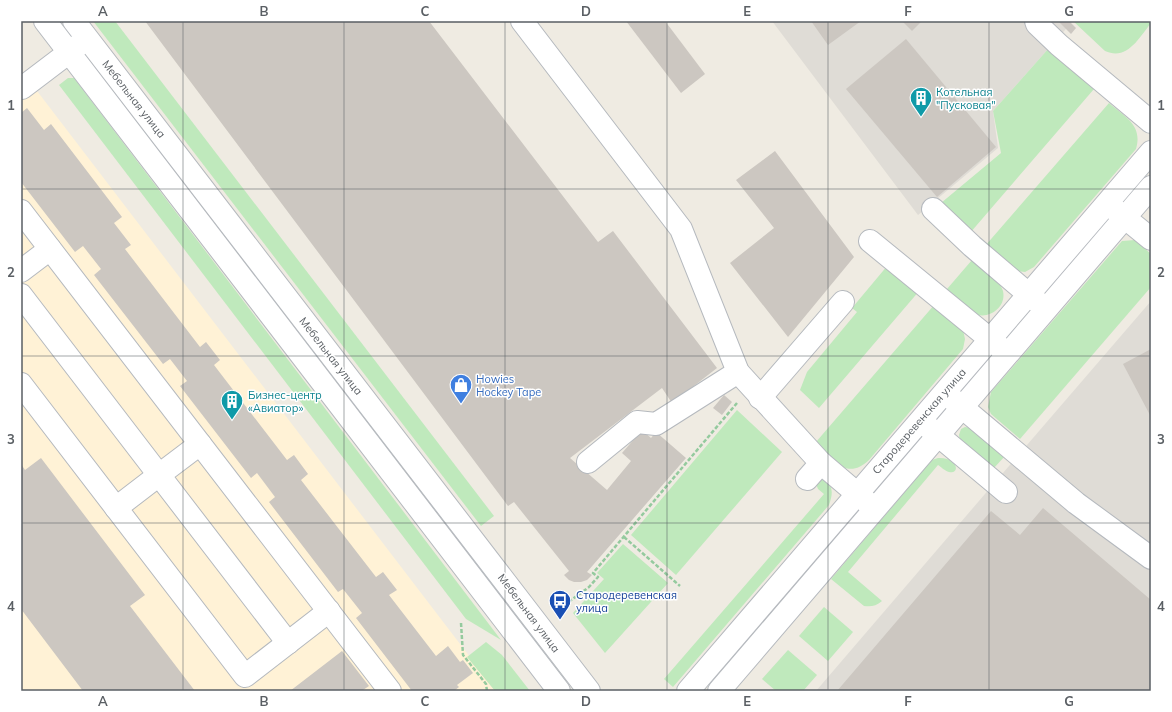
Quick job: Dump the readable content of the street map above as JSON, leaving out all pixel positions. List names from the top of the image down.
{
  "streets": {
    "street": ["Мебельная улица", "Стародеревенская улица"]
  },
  "places": {
    "building": ["Котельная \"Пусковая\"", "Бизнес-центр «Авиатор»"],
    "shop": ["Howies Hockey Tape"],
    "bus stop": ["Стародеревенская улица"]
  },
  "grid": {
    "columns": [
      "A",
      "B",
      "C",
      "D",
      "E",
      "F",
      "G"
    ],
    "rows": [
      "1",
      "2",
      "3",
      "4"
    ]
  }
}
